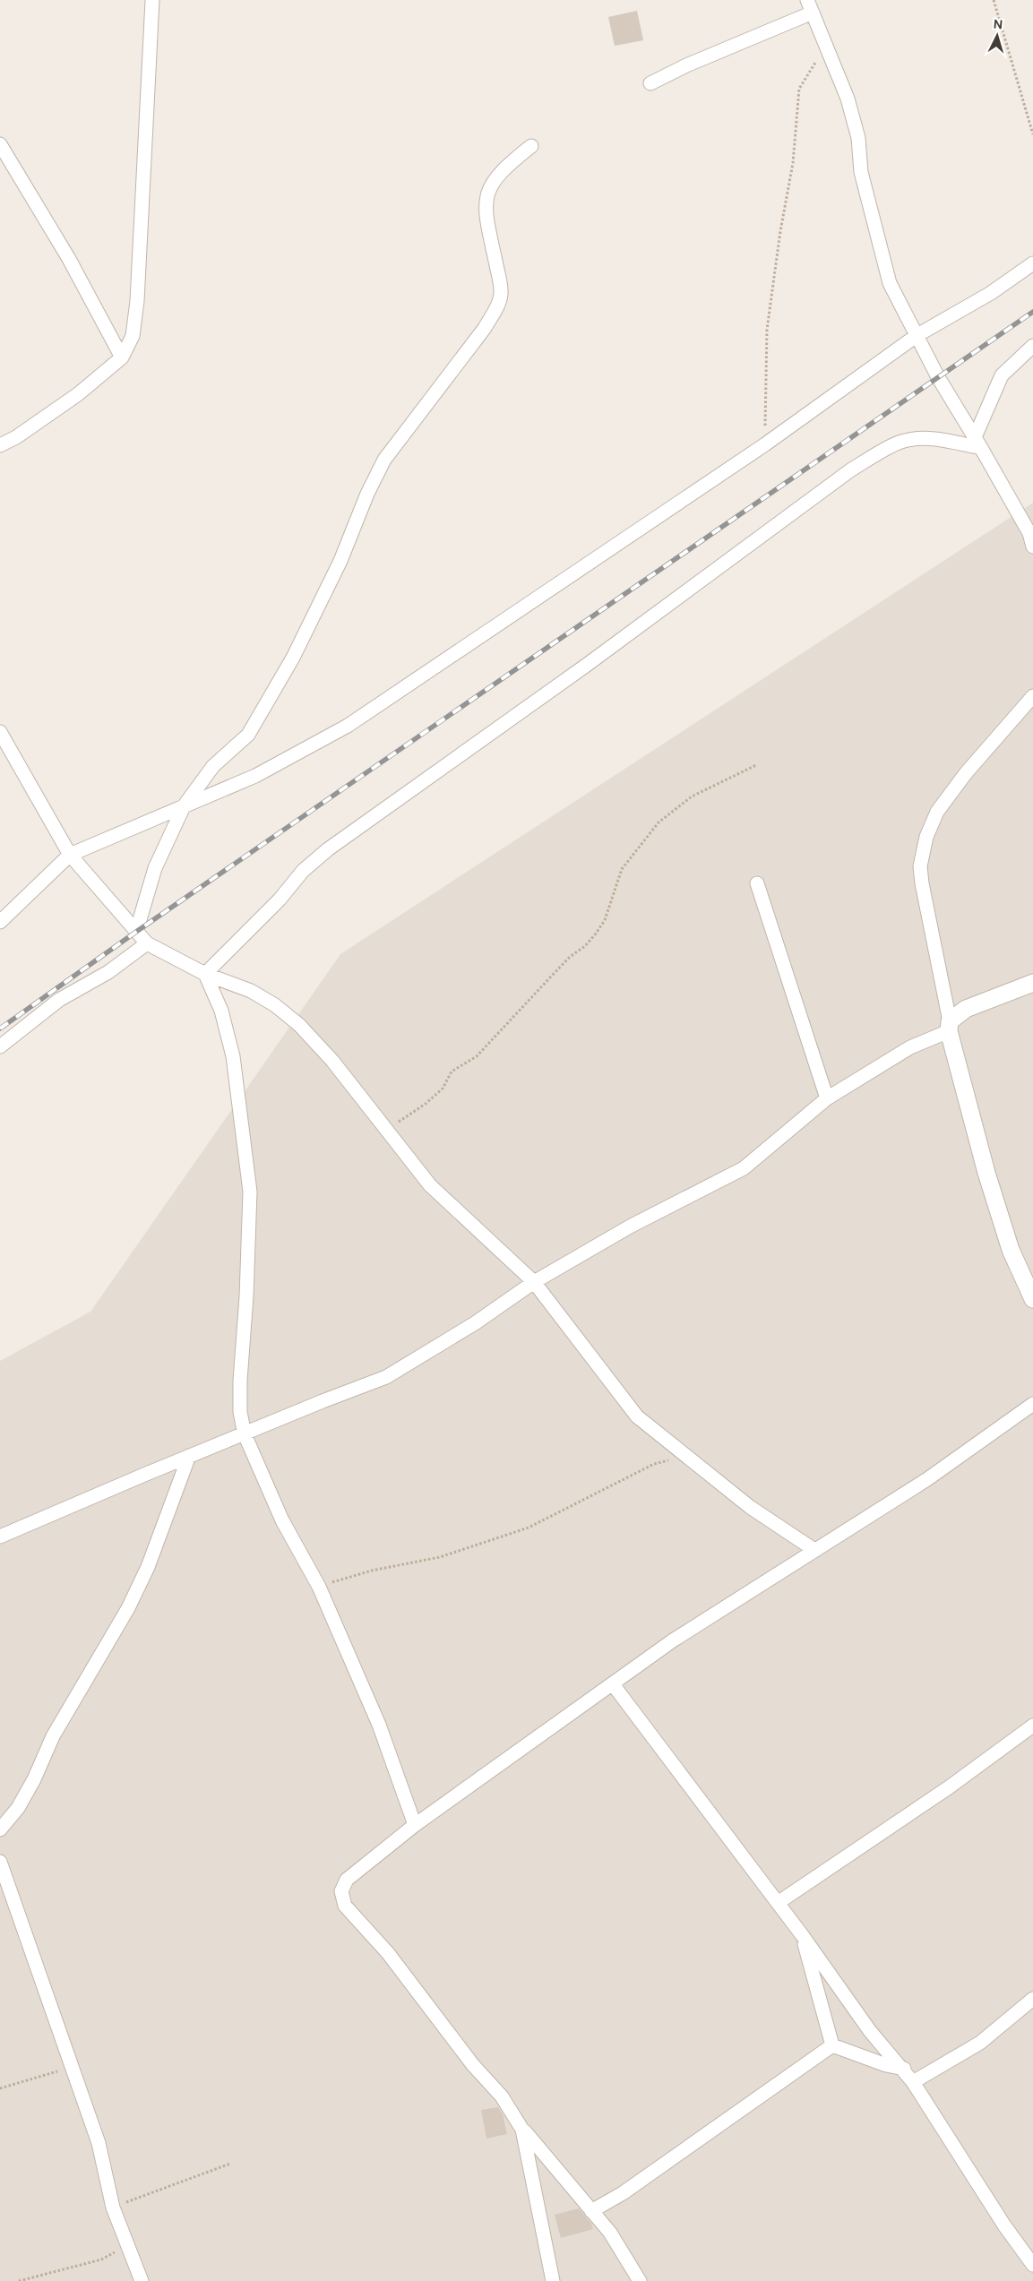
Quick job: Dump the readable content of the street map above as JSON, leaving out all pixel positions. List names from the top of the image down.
{
  "north": "top"
}
